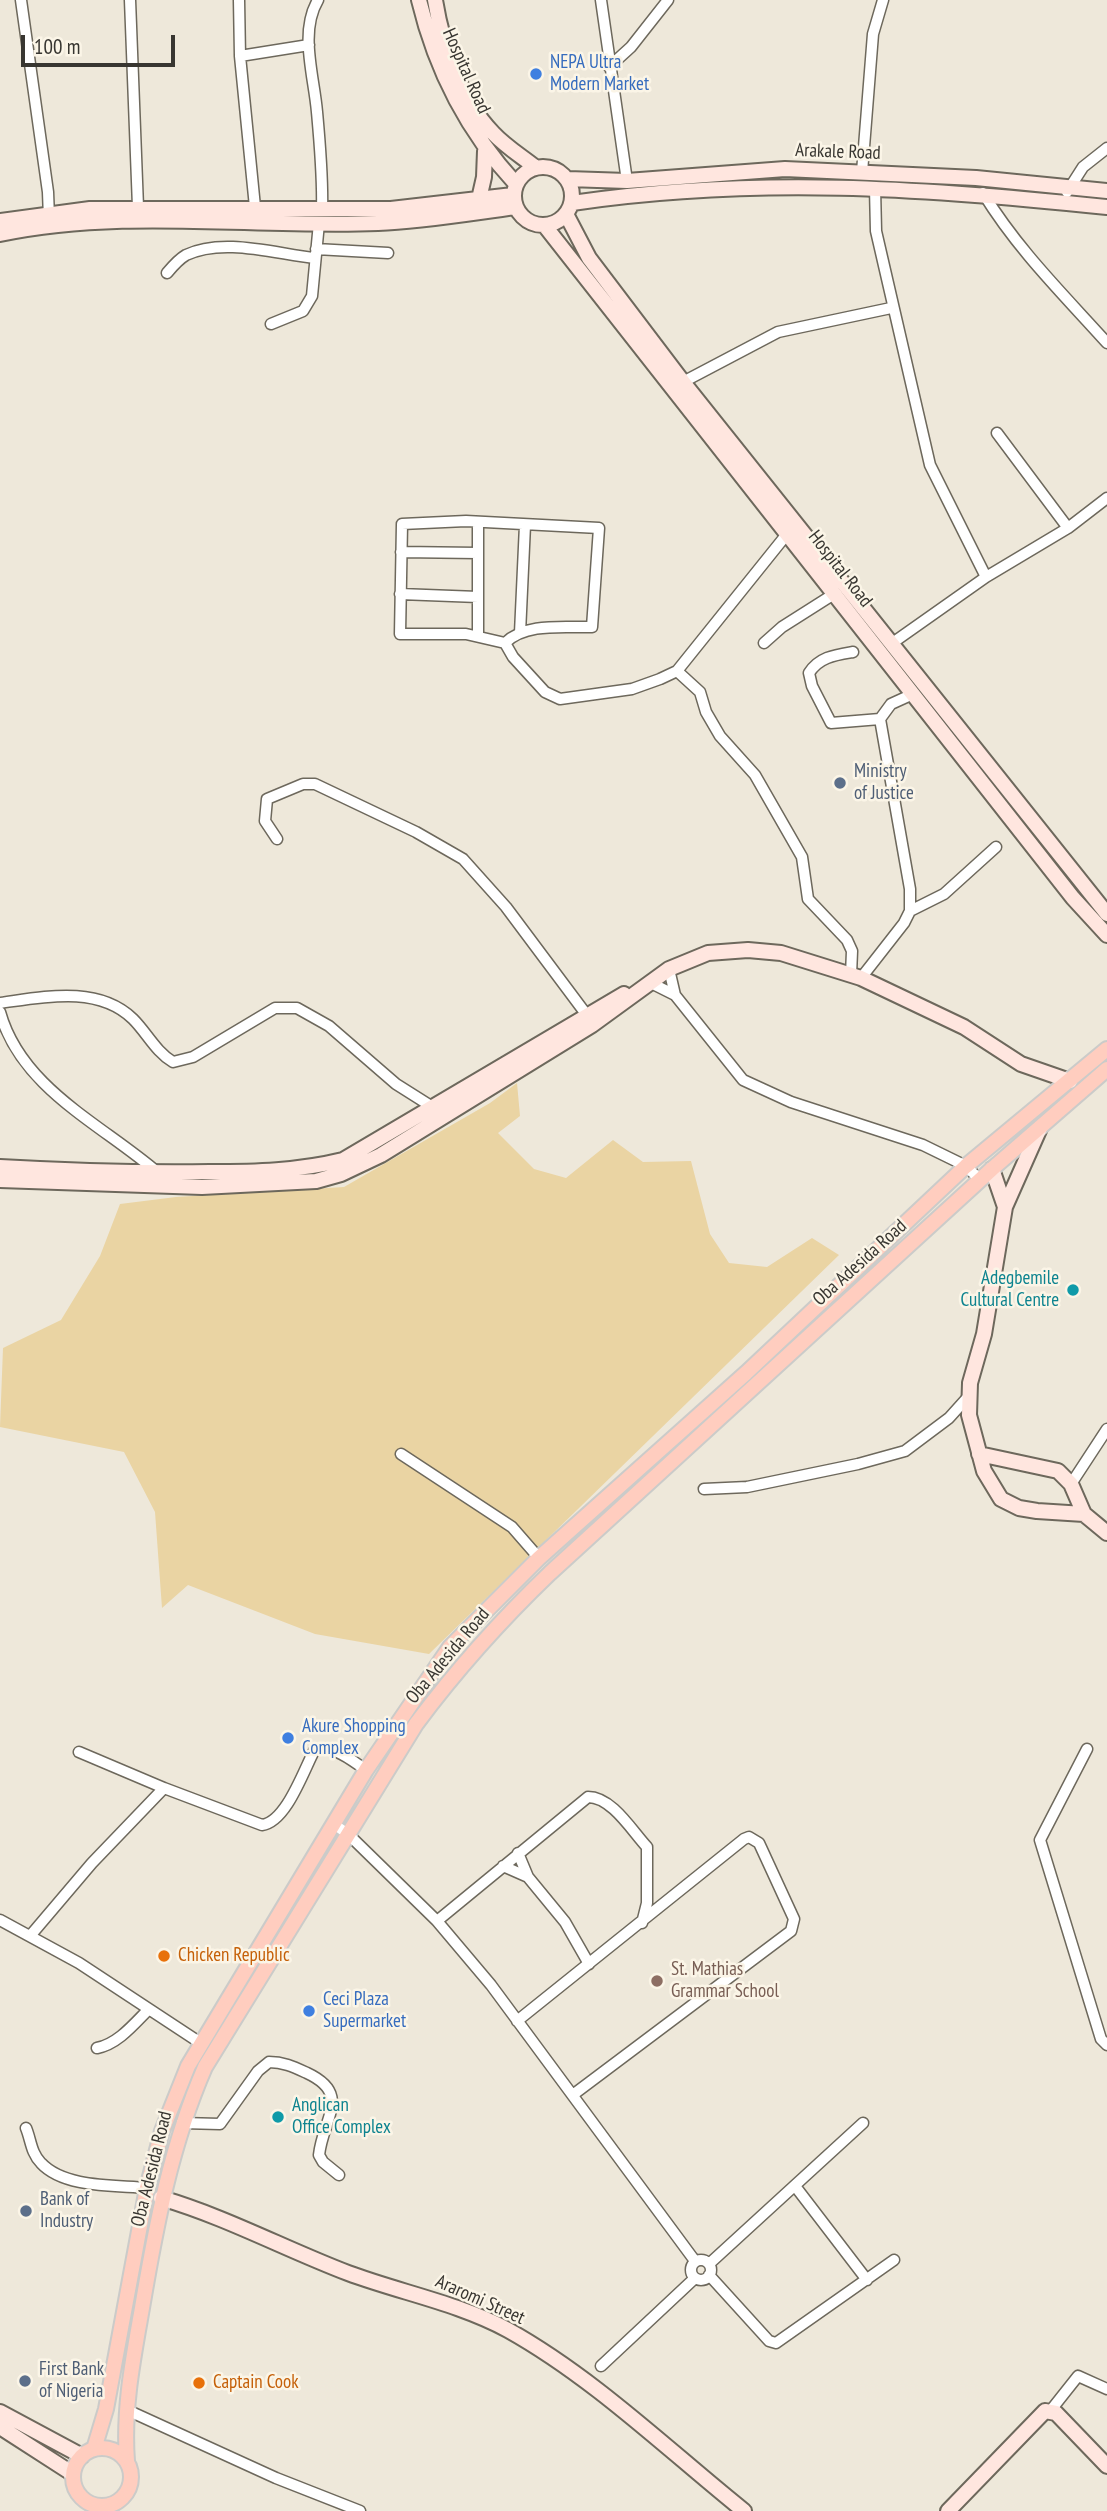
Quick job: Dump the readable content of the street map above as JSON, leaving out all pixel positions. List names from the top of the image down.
{
  "streets": {
    "main road": ["Oba Adesida Road"],
    "street": ["Hospital Road", "Arakale Road", "Araromi Street"]
  },
  "crossings": [
    ["Hospital Road", "Arakale Road"],
    ["Oba Adesida Road", "Araromi Street"]
  ],
  "places": [
    "NEPA Ultra Modern Market",
    "Ministry of Justice",
    "Adegbemile Cultural Centre",
    "Akure Shopping Complex",
    "Chicken Republic",
    "St. Mathias Grammar School",
    "Ceci Plaza Supermarket",
    "Anglican Office Complex",
    "Bank of Industry",
    "First Bank of Nigeria",
    "Captain Cook"
  ],
  "scale_bar": "100 m"
}
